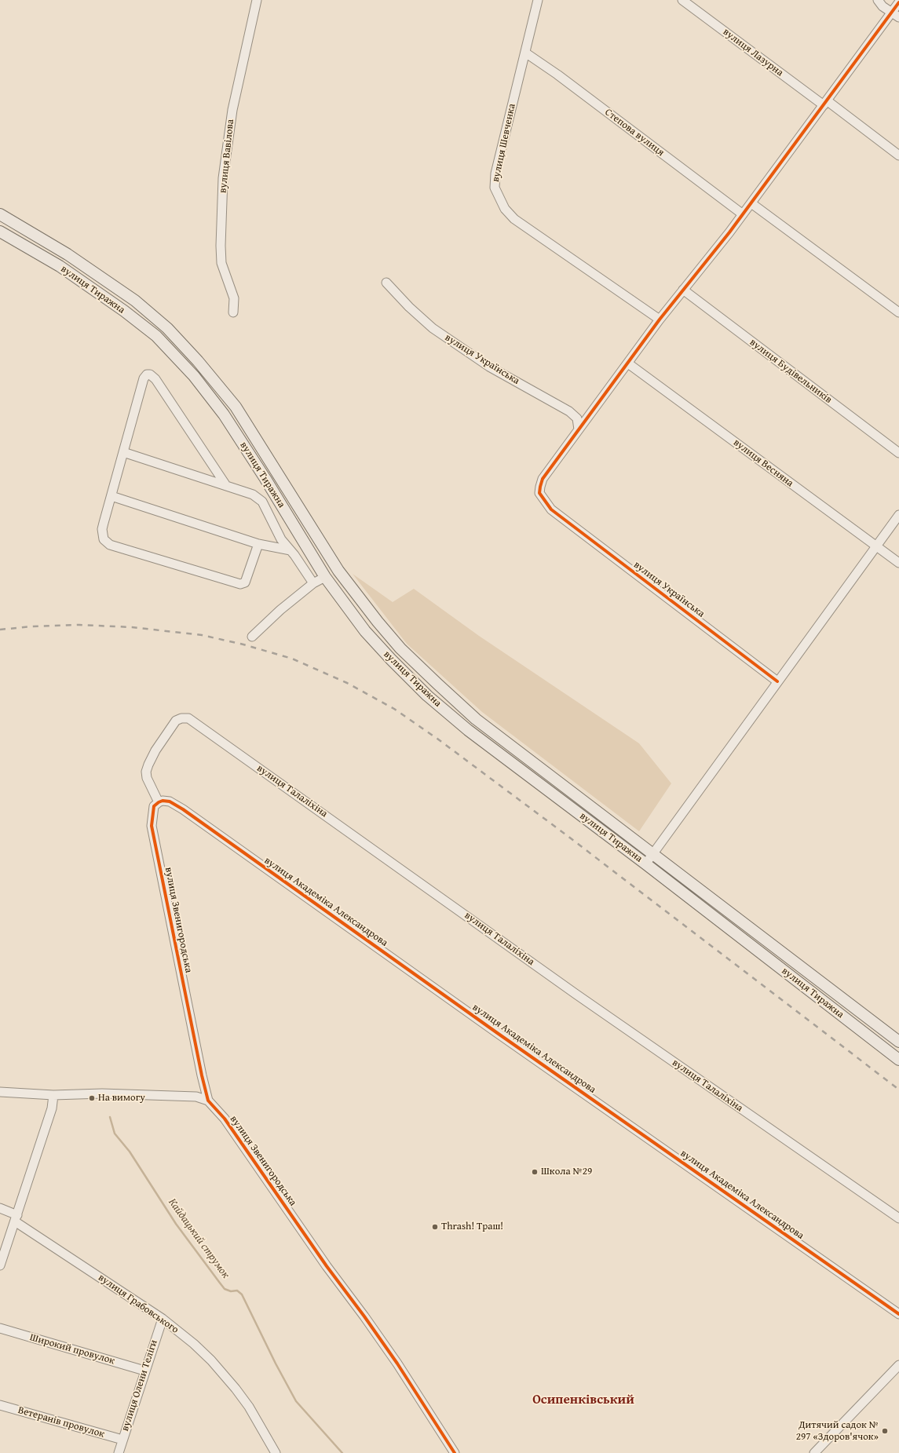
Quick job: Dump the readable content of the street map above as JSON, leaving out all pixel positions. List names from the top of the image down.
{
  "streets": {
    "main road": ["вулиця Тиражна"],
    "street": [
      "вулиця Лазурна",
      "Степова вулиця",
      "вулиця Шевченка",
      "вулиця Вавілова",
      "вулиця Українська",
      "вулиця Будівельників",
      "вулиця Весняна",
      "вулиця Талаліхіна",
      "вулиця Академіка Александрова",
      "вулиця Звенигородська",
      "вулиця Грабовського",
      "Широкий провулок",
      "вулиця Олени Теліги",
      "Ветеранів провулок"
    ]
  },
  "crossings": [
    ["вулиця Лазурна", "вулиця Українська"],
    ["Степова вулиця", "вулиця Шевченка"],
    ["Степова вулиця", "вулиця Українська"],
    ["вулиця Шевченка", "вулиця Українська"],
    ["вулиця Українська", "вулиця Будівельників"],
    ["вулиця Українська", "вулиця Весняна"],
    ["вулиця Талаліхіна", "вулиця Академіка Александрова"],
    ["вулиця Талаліхіна", "вулиця Звенигородська"],
    ["вулиця Академіка Александрова", "вулиця Звенигородська"],
    ["вулиця Грабовського", "вулиця Олени Теліги"],
    ["Широкий провулок", "вулиця Олени Теліги"],
    ["вулиця Олени Теліги", "Ветеранів провулок"]
  ],
  "districts": ["Осипенківський"],
  "water": ["Кайдацький струмок"],
  "places": [
    "На вимогу",
    "Школа №29",
    "Thrash! Траш!",
    "Дитячий садок № 297 «Здоров'ячок»"
  ]
}
